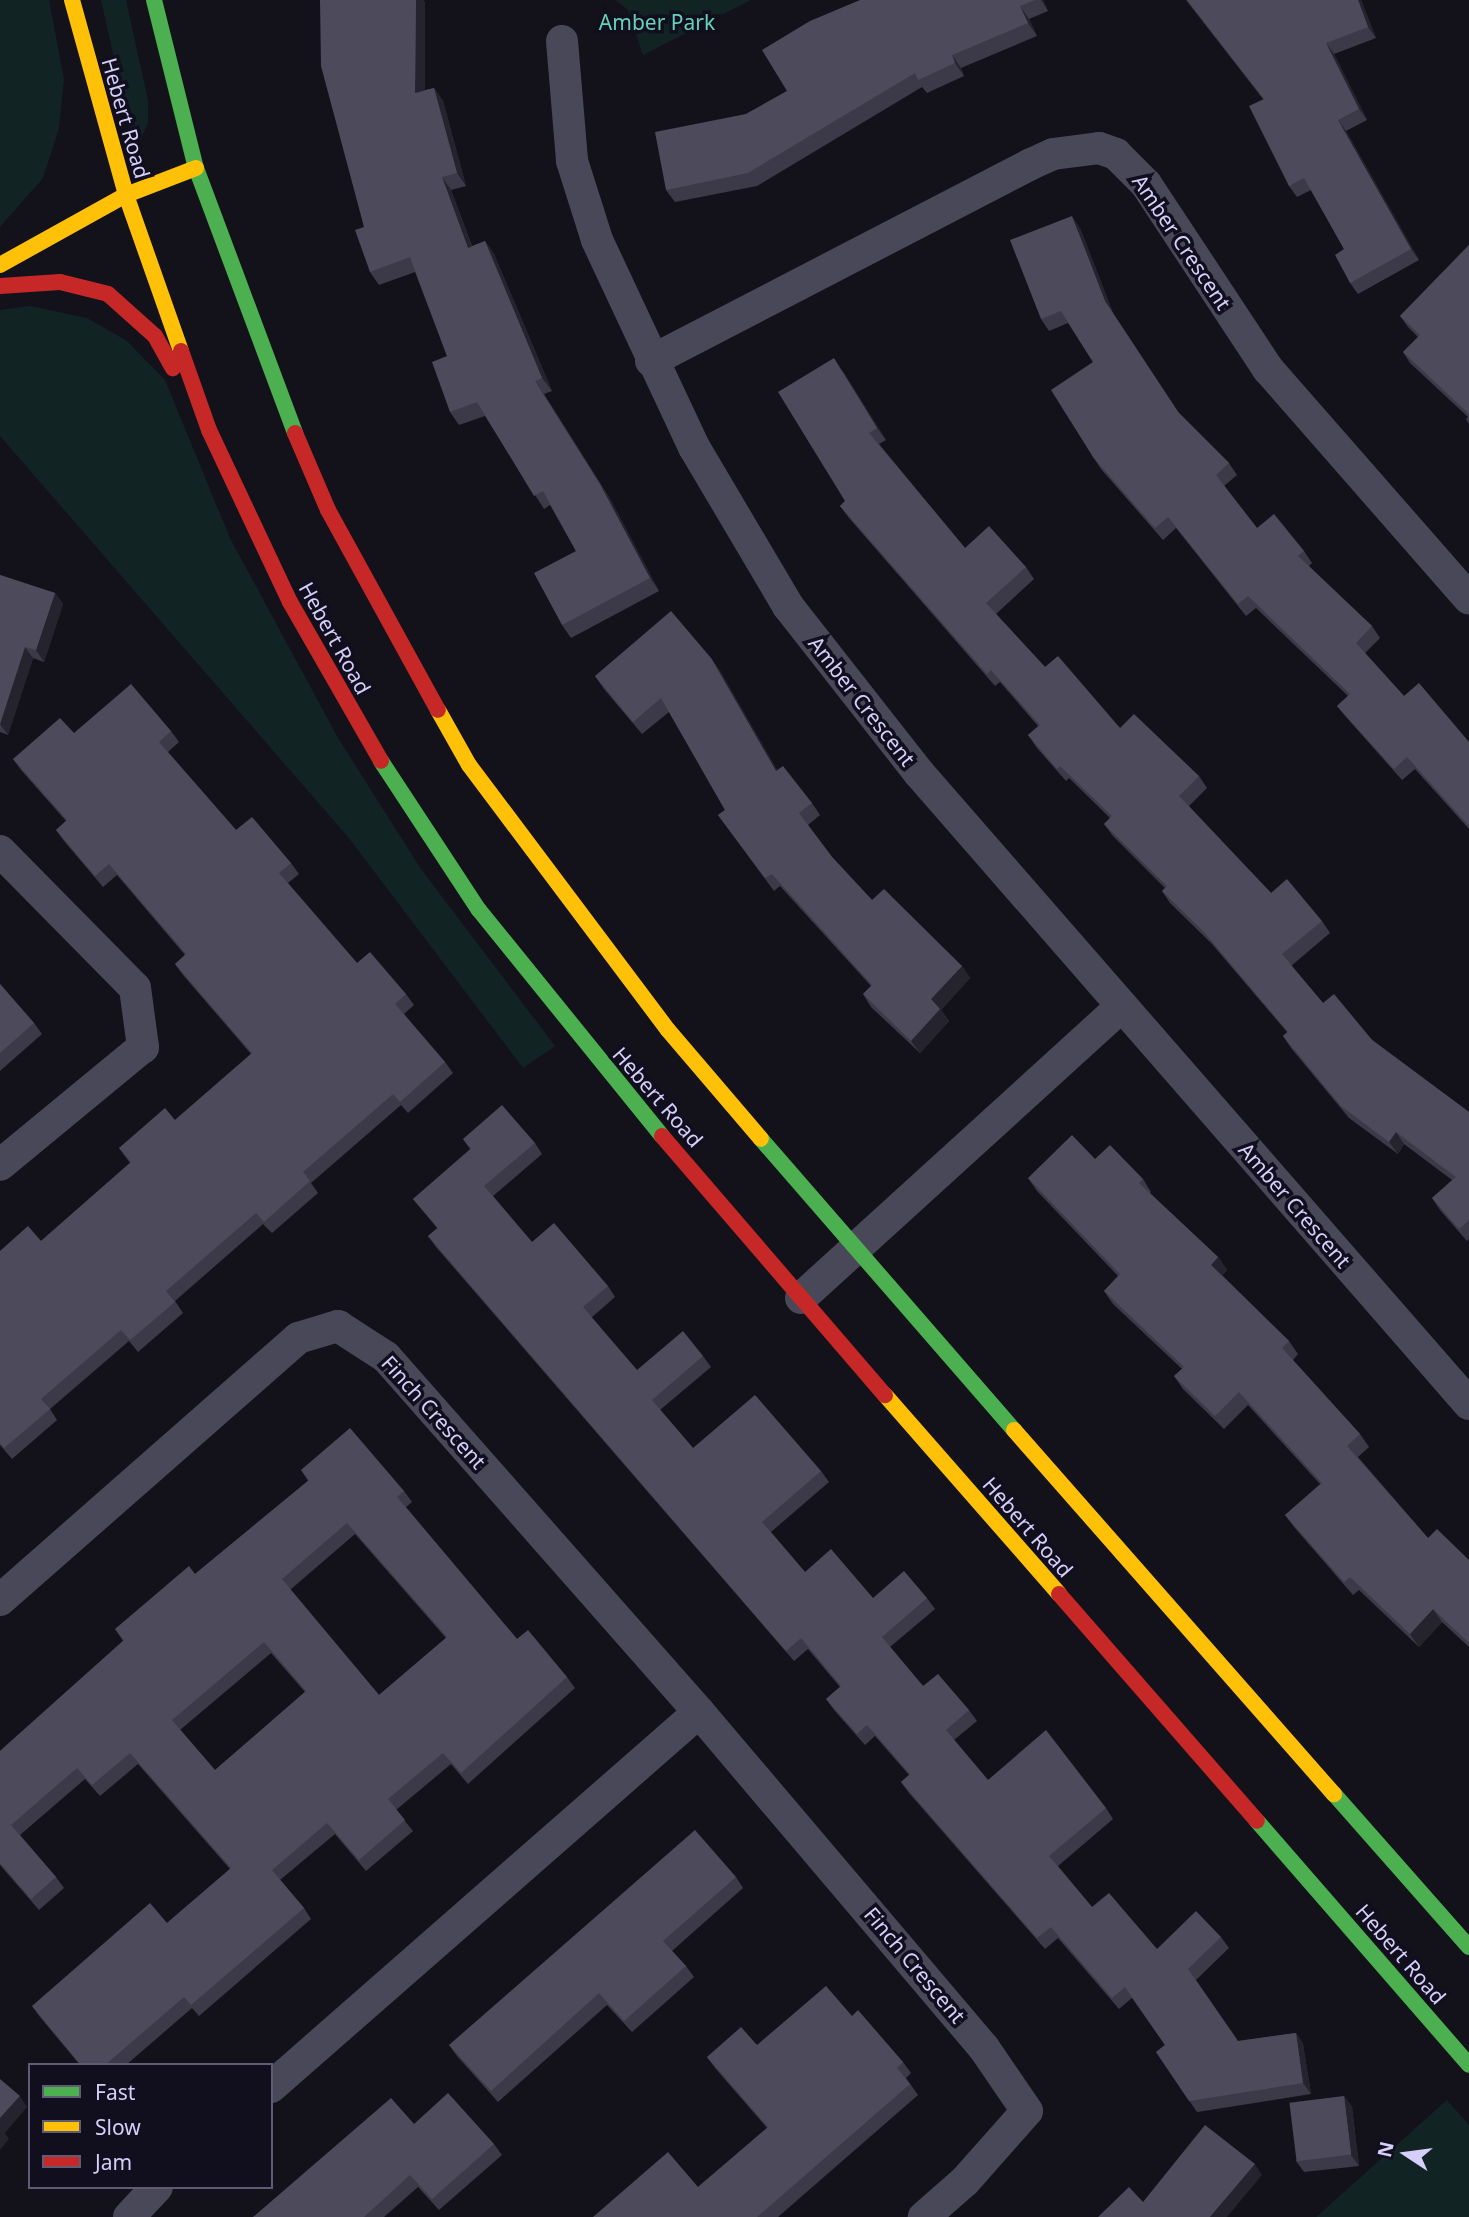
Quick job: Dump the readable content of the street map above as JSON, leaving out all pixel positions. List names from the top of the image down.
{
  "streets": {
    "main road": ["Hebert Road"],
    "street": ["Amber Crescent", "Finch Crescent"]
  },
  "parks": ["Amber Park"],
  "legend": ["Fast", "Slow", "Jam"],
  "north": "left"
}
